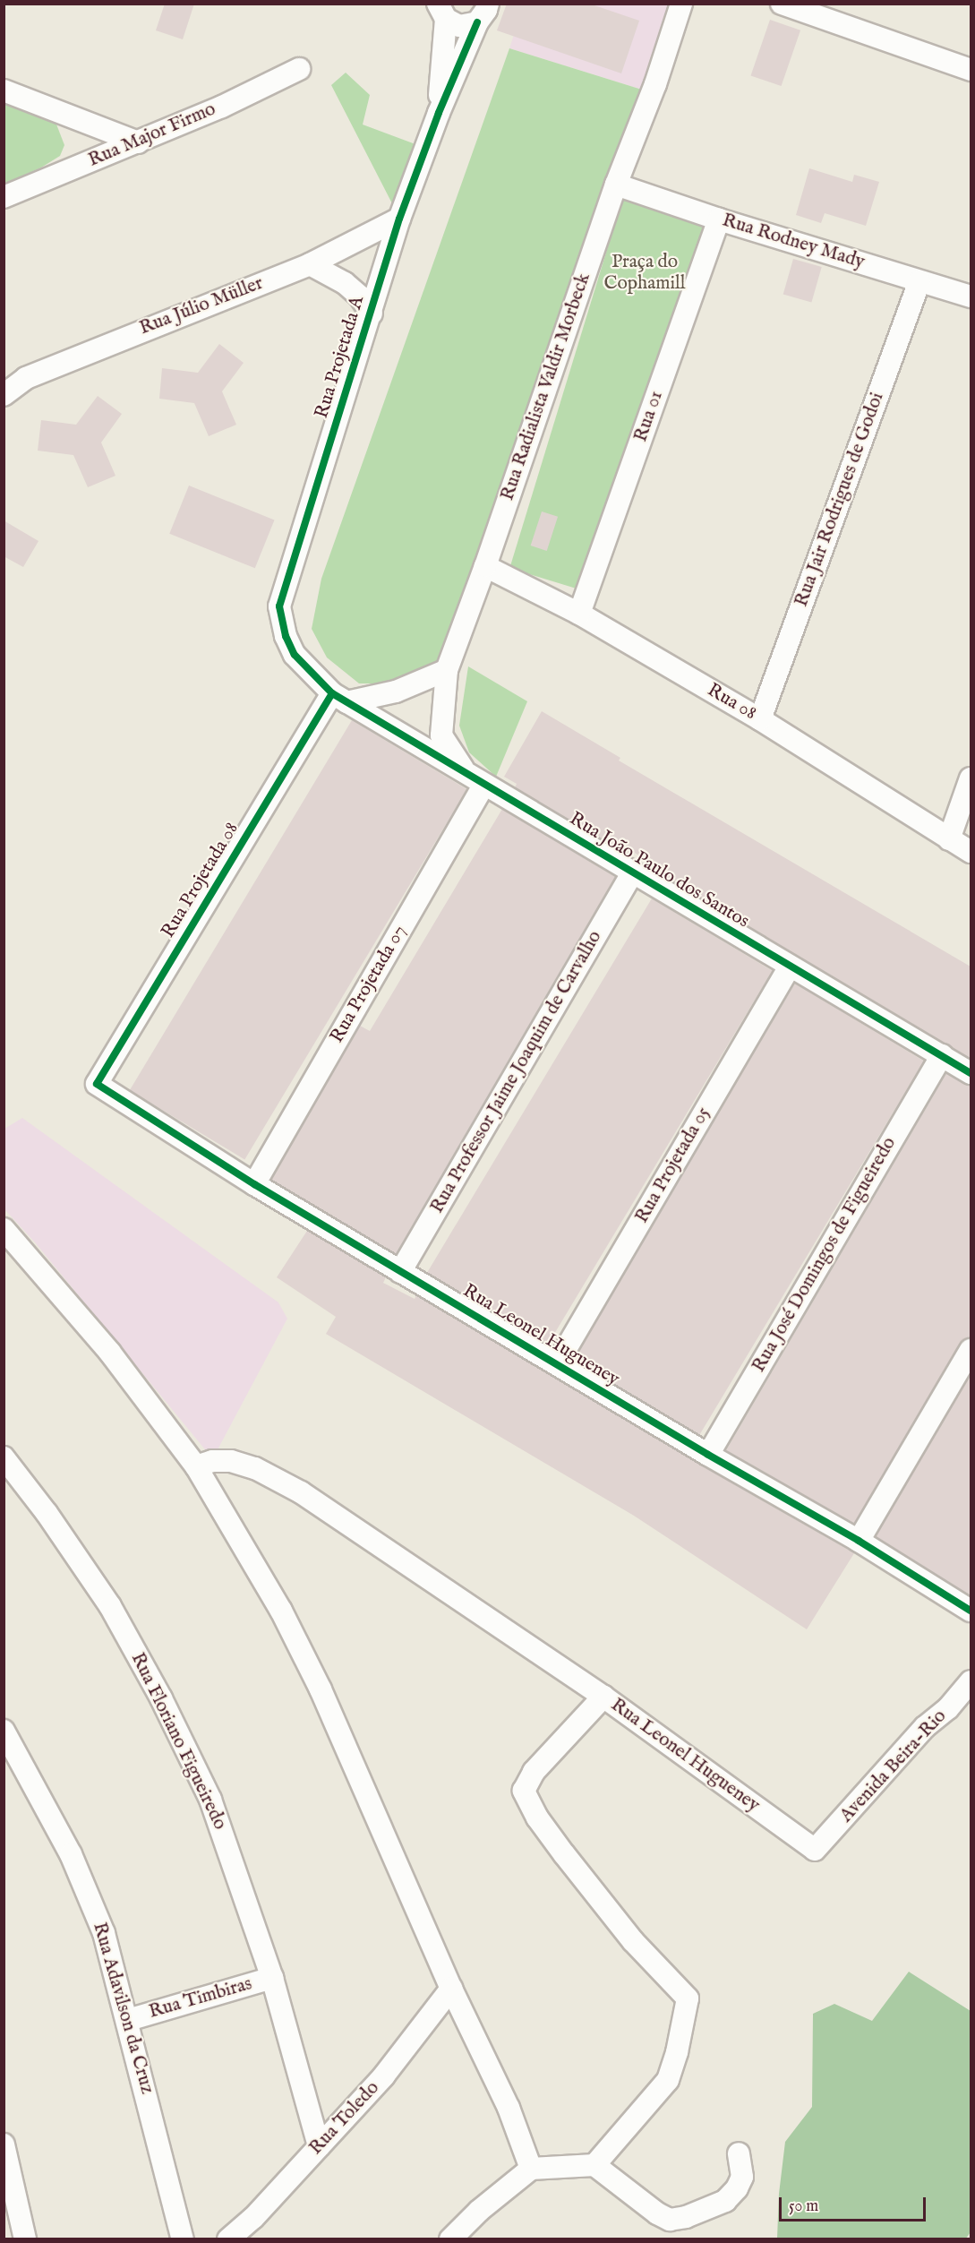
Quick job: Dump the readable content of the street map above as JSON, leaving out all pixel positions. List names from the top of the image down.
{
  "streets": {
    "street": [
      "Rua Major Firmo",
      "Rua Rodney Mady",
      "Rua Júlio Müller",
      "Rua Projetada A",
      "Rua Radialista Valdir Morbeck",
      "Rua 01",
      "Rua Jair Rodrigues de Godoi",
      "Rua 08",
      "Rua João Paulo dos Santos",
      "Rua Projetada 08",
      "Rua Projetada 07",
      "Rua Professor Jaime Joaquim de Carvalho",
      "Rua Projetada 05",
      "Rua José Domingos de Figueiredo",
      "Rua Leonel Hugueney",
      "Rua Floriano Figueiredo",
      "Avenida Beira-Rio",
      "Rua Timbiras",
      "Rua Adavilson da Cruz",
      "Rua Toledo"
    ]
  },
  "crossings": [
    ["Rua Rodney Mady", "Rua Radialista Valdir Morbeck"],
    ["Rua Rodney Mady", "Rua 01"],
    ["Rua Rodney Mady", "Rua Jair Rodrigues de Godoi"],
    ["Rua Júlio Müller", "Rua Projetada A"],
    ["Rua Projetada A", "Rua João Paulo dos Santos"],
    ["Rua Projetada A", "Rua Projetada 08"],
    ["Rua Radialista Valdir Morbeck", "Rua 08"],
    ["Rua 01", "Rua 08"],
    ["Rua Jair Rodrigues de Godoi", "Rua 08"],
    ["Rua João Paulo dos Santos", "Rua Projetada 08"],
    ["Rua João Paulo dos Santos", "Rua Projetada 07"],
    ["Rua João Paulo dos Santos", "Rua Professor Jaime Joaquim de Carvalho"],
    ["Rua João Paulo dos Santos", "Rua Projetada 05"],
    ["Rua João Paulo dos Santos", "Rua José Domingos de Figueiredo"],
    ["Rua Projetada 08", "Rua Leonel Hugueney"],
    ["Rua Projetada 07", "Rua Leonel Hugueney"],
    ["Rua Professor Jaime Joaquim de Carvalho", "Rua Leonel Hugueney"],
    ["Rua Projetada 05", "Rua Leonel Hugueney"],
    ["Rua José Domingos de Figueiredo", "Rua Leonel Hugueney"],
    ["Rua Leonel Hugueney", "Avenida Beira-Rio"],
    ["Rua Floriano Figueiredo", "Rua Timbiras"],
    ["Rua Floriano Figueiredo", "Rua Toledo"],
    ["Rua Timbiras", "Rua Adavilson da Cruz"]
  ],
  "parks": ["Praça do Cophamill"],
  "scale_bar": "50 m"
}
